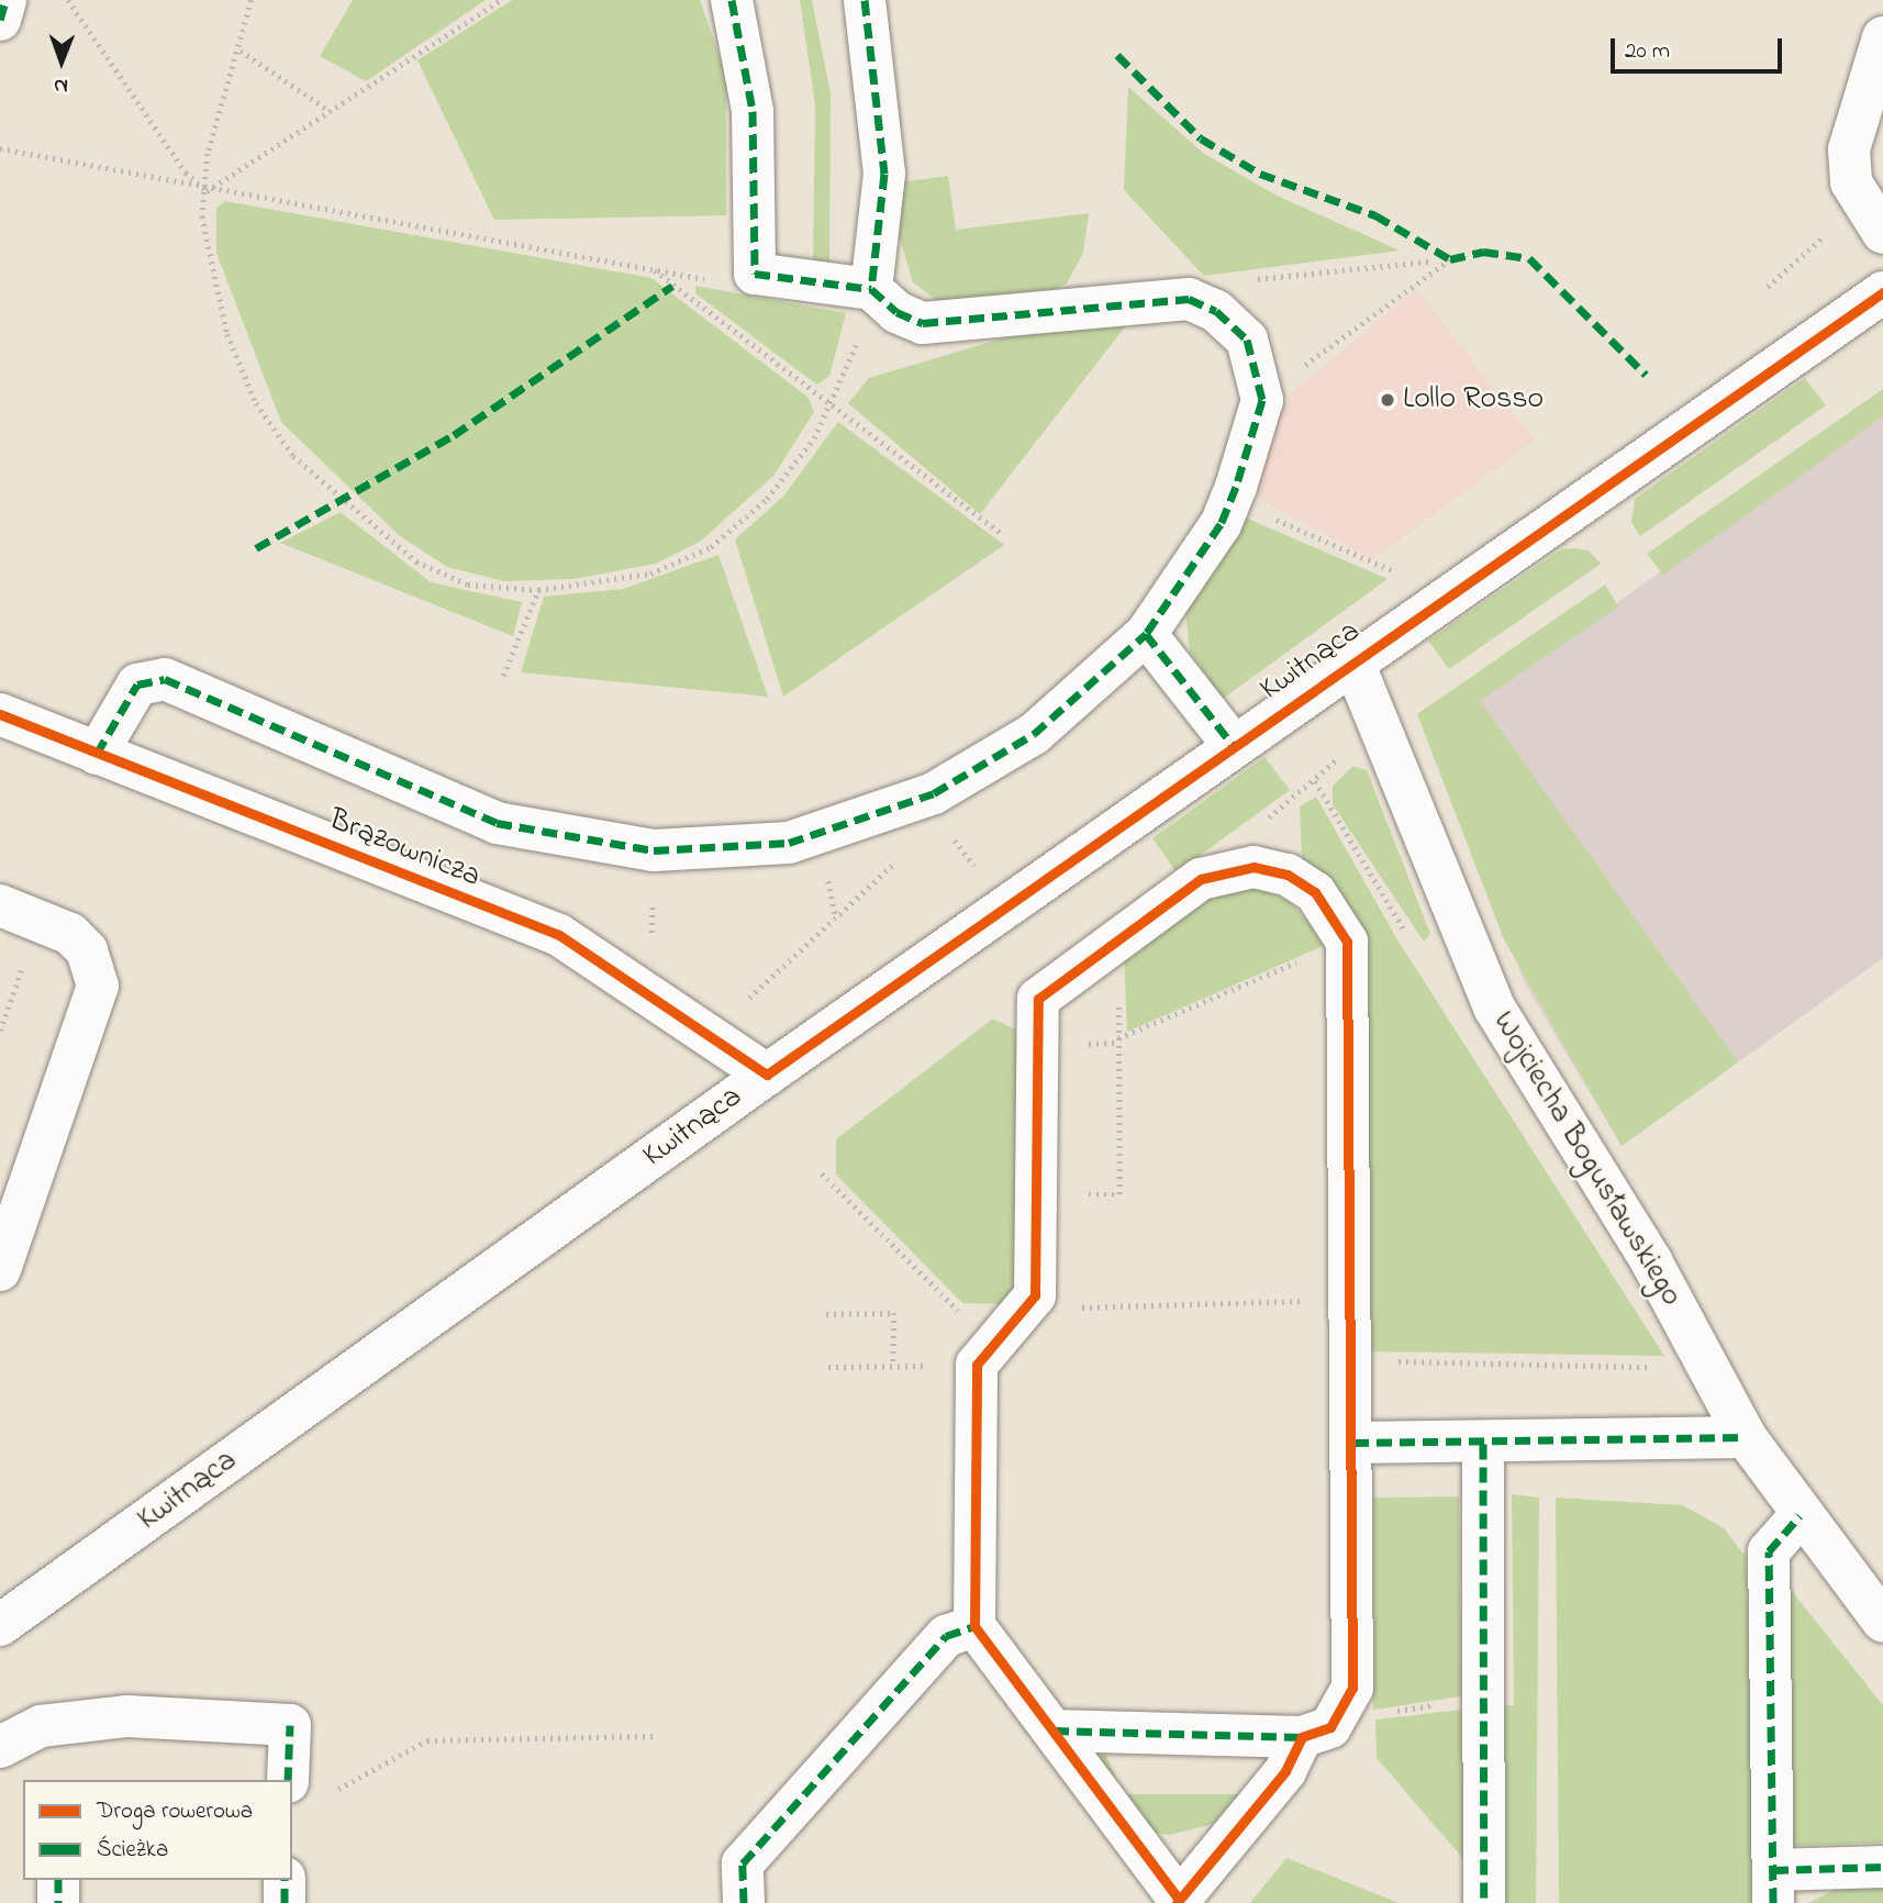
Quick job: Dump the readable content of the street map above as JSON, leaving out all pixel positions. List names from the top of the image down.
{
  "streets": {
    "street": ["Kwitnąca", "Brązownicza", "Wojciecha Bogusławskiego"]
  },
  "crossings": [
    ["Kwitnąca", "Brązownicza"],
    ["Kwitnąca", "Wojciecha Bogusławskiego"]
  ],
  "places": ["Lollo Rosso"],
  "legend": ["Droga rowerowa", "Ścieżka"],
  "scale_bar": "20 m",
  "north": "bottom"
}
